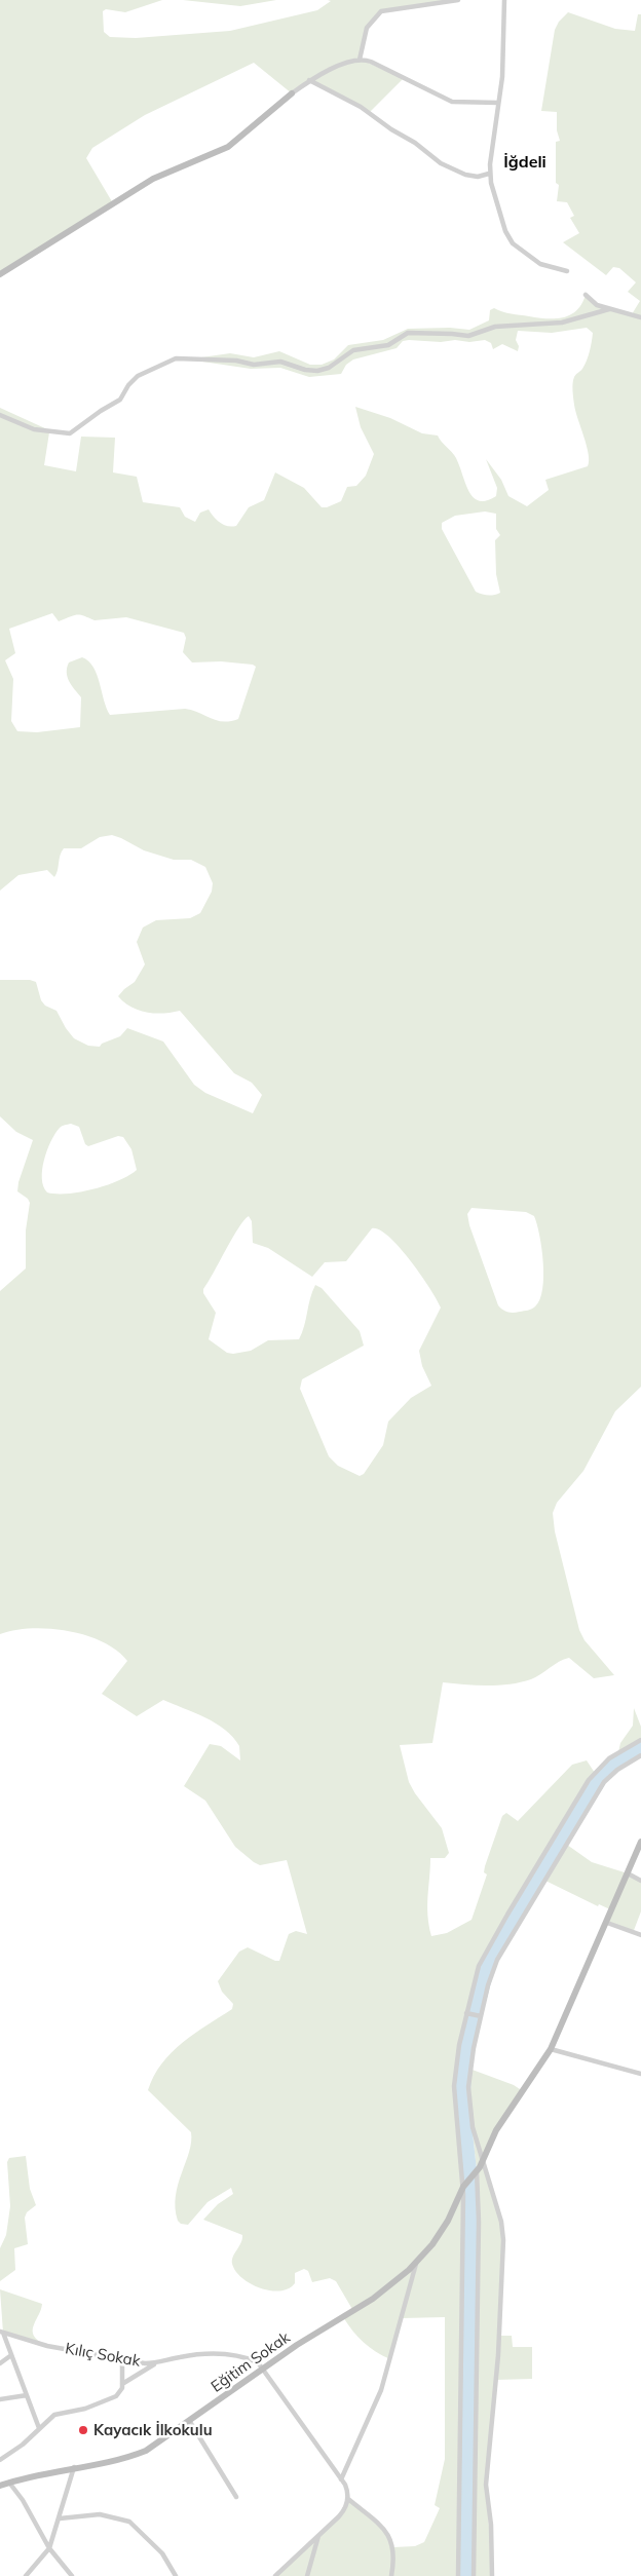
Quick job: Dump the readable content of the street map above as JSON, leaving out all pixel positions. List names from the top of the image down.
{
  "streets": {
    "street": ["Kılıç Sokak", "Eğitim Sokak"]
  },
  "crossings": [
    ["Kılıç Sokak", "Eğitim Sokak"]
  ],
  "districts": ["İğdeli"],
  "places": ["Kayacık İlkokulu"]
}
